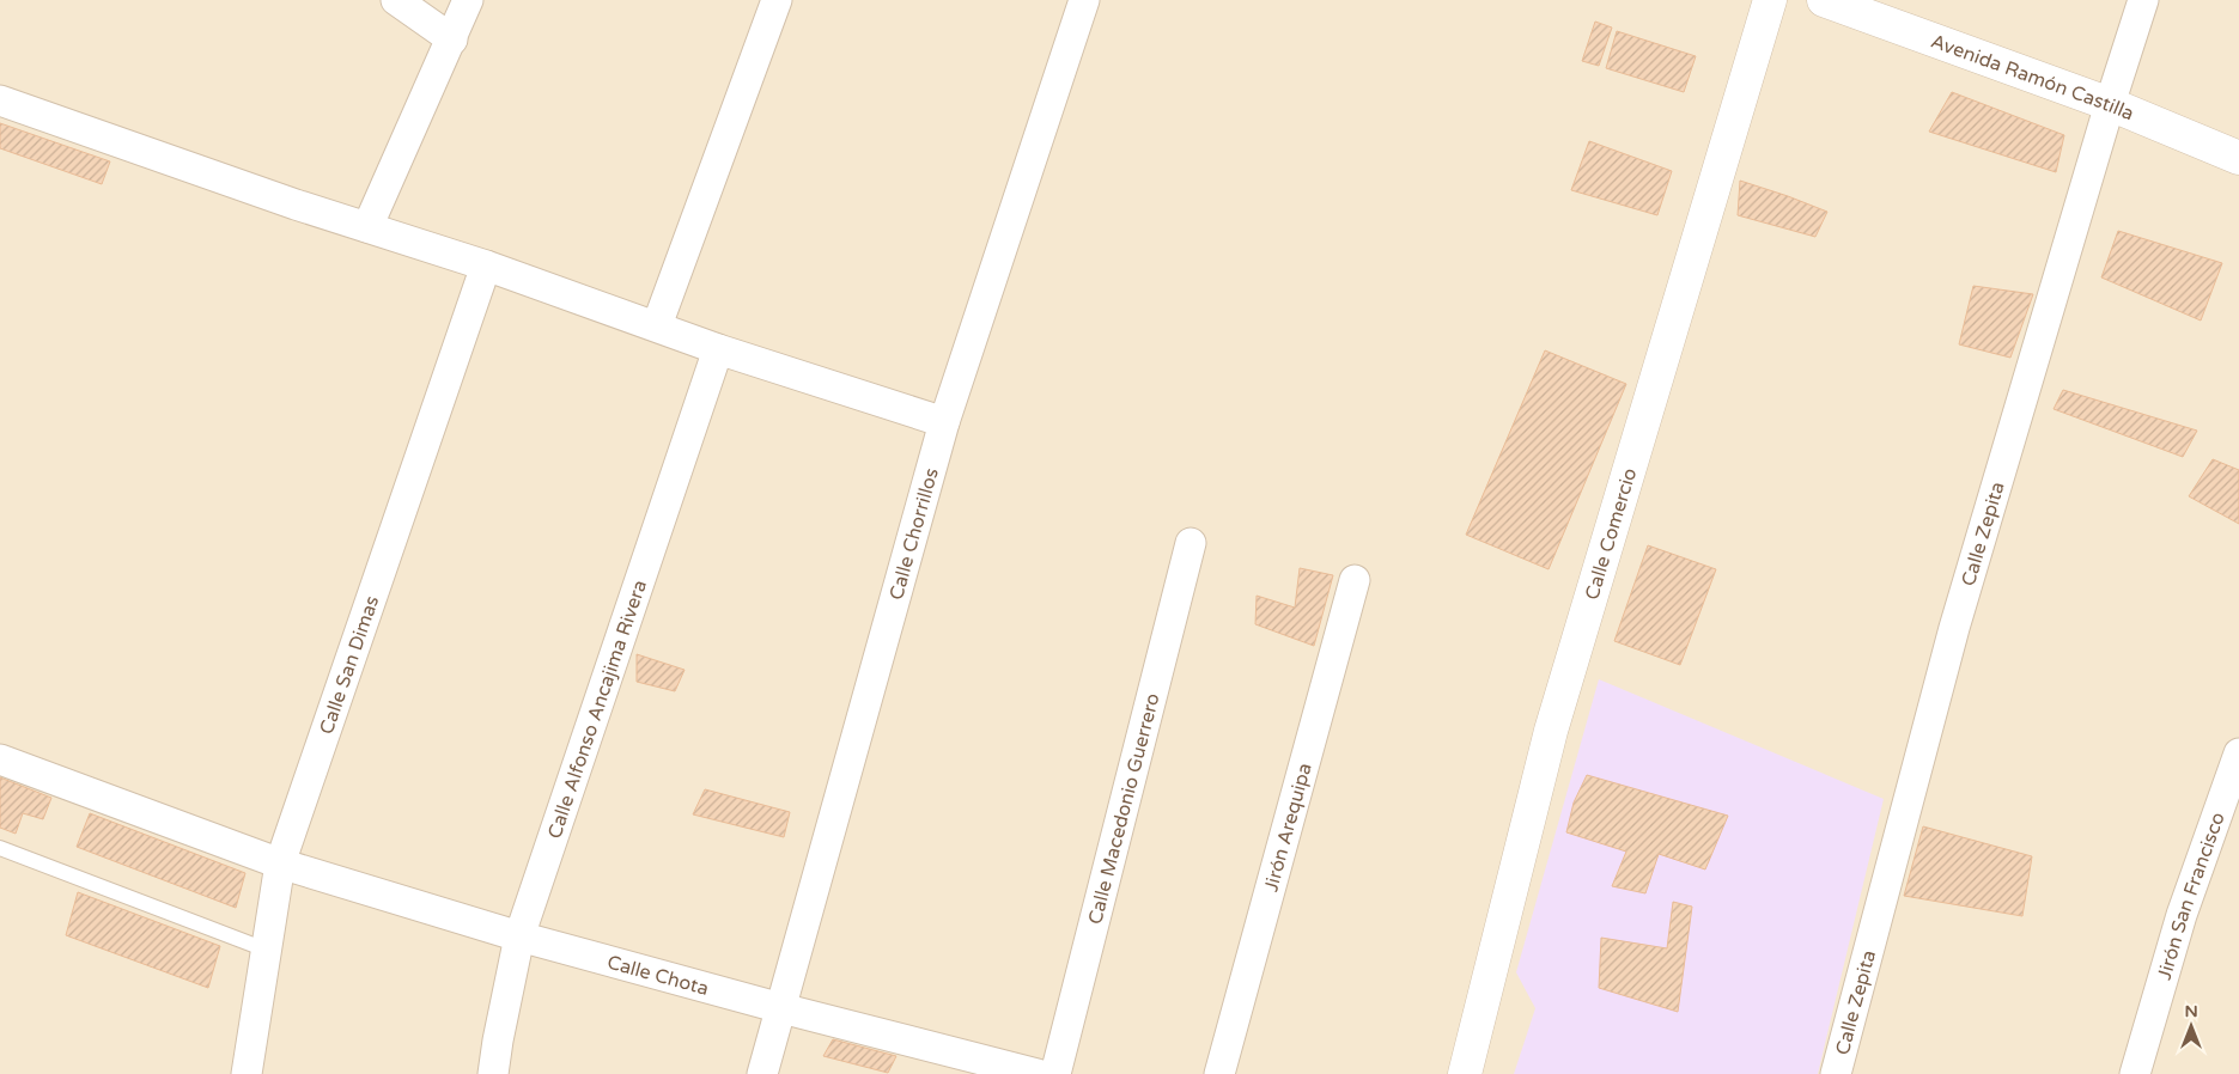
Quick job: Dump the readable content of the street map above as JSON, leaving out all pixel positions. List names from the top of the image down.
{
  "streets": {
    "street": [
      "Avenida Ramón Castilla",
      "Calle Chorrillos",
      "Calle Comercio",
      "Calle Zepita",
      "Calle San Dimas",
      "Calle Alfonso Ancajima Rivera",
      "Calle Macedonio Guerrero",
      "Jirón Arequipa",
      "Jirón San Francisco",
      "Calle Chota"
    ]
  },
  "crossings": [
    ["Avenida Ramón Castilla", "Calle Zepita"],
    ["Calle Chorrillos", "Calle Chota"],
    ["Calle San Dimas", "Calle Chota"],
    ["Calle Alfonso Ancajima Rivera", "Calle Chota"]
  ],
  "north": "top"
}
